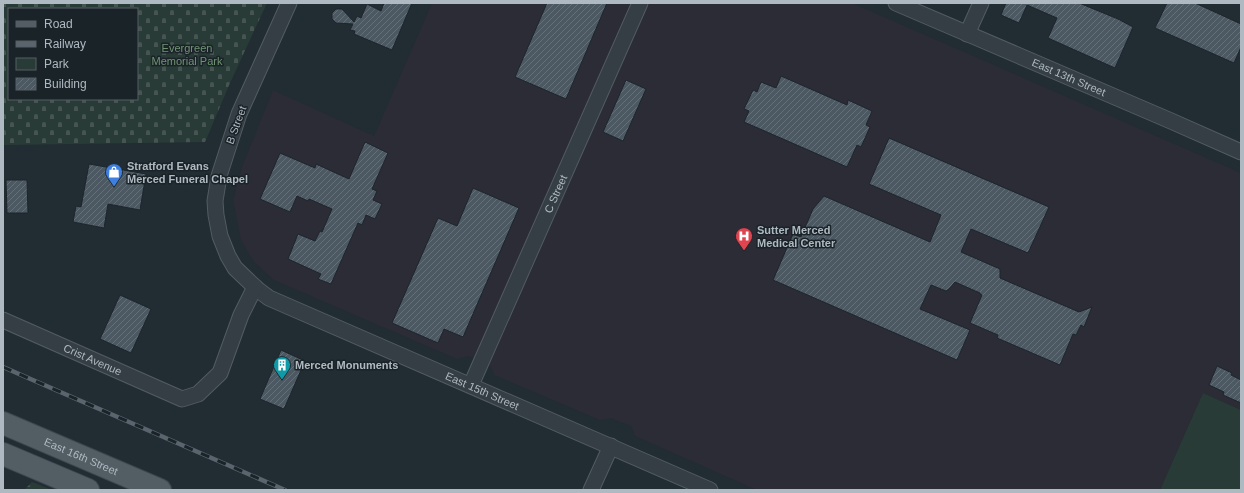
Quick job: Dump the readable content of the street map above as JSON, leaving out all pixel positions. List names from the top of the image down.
{
  "streets": {
    "main road": ["East 16th Street"],
    "street": [
      "East 13th Street",
      "B Street",
      "C Street",
      "Crist Avenue",
      "East 15th Street"
    ]
  },
  "crossings": [
    ["B Street", "Crist Avenue"],
    ["B Street", "East 15th Street"],
    ["C Street", "East 15th Street"],
    ["Crist Avenue", "East 15th Street"]
  ],
  "parks": ["Evergreen Memorial Park"],
  "places": {
    "shop": ["Stratford Evans Merced Funeral Chapel"],
    "hospital": ["Sutter Merced Medical Center"],
    "building": ["Merced Monuments"]
  },
  "legend": [
    "Road",
    "Railway",
    "Park",
    "Building"
  ]
}
